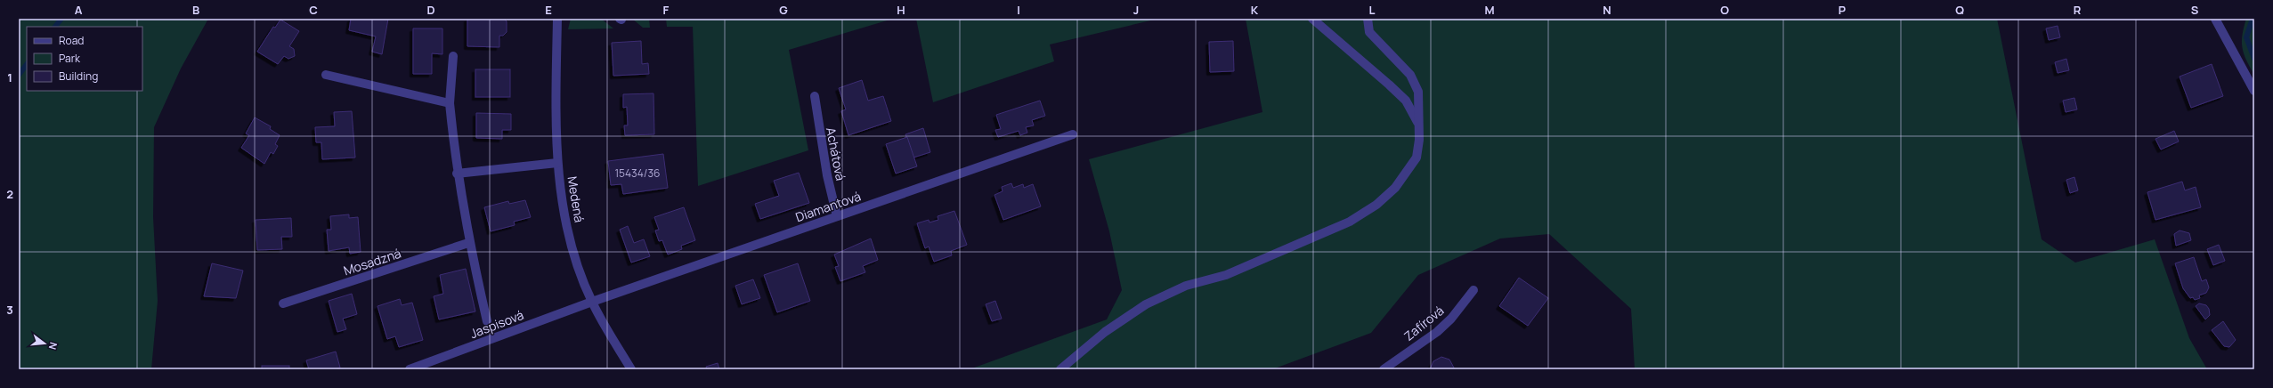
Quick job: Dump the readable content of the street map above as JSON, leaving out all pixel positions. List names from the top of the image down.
{
  "streets": {
    "street": [
      "Achátová",
      "Medená",
      "Diamantová",
      "Mosadzná",
      "Zafírová",
      "Jaspisová"
    ]
  },
  "crossings": [
    ["Achátová", "Diamantová"],
    ["Medená", "Diamantová"],
    ["Medená", "Jaspisová"],
    ["Diamantová", "Jaspisová"]
  ],
  "house_numbers": ["15434/36"],
  "legend": ["Road", "Park", "Building"],
  "north": "right",
  "grid": {
    "columns": [
      "A",
      "B",
      "C",
      "D",
      "E",
      "F",
      "G",
      "H",
      "I",
      "J",
      "K",
      "L",
      "M",
      "N",
      "O",
      "P",
      "Q",
      "R",
      "S"
    ],
    "rows": ["1", "2", "3"]
  }
}
